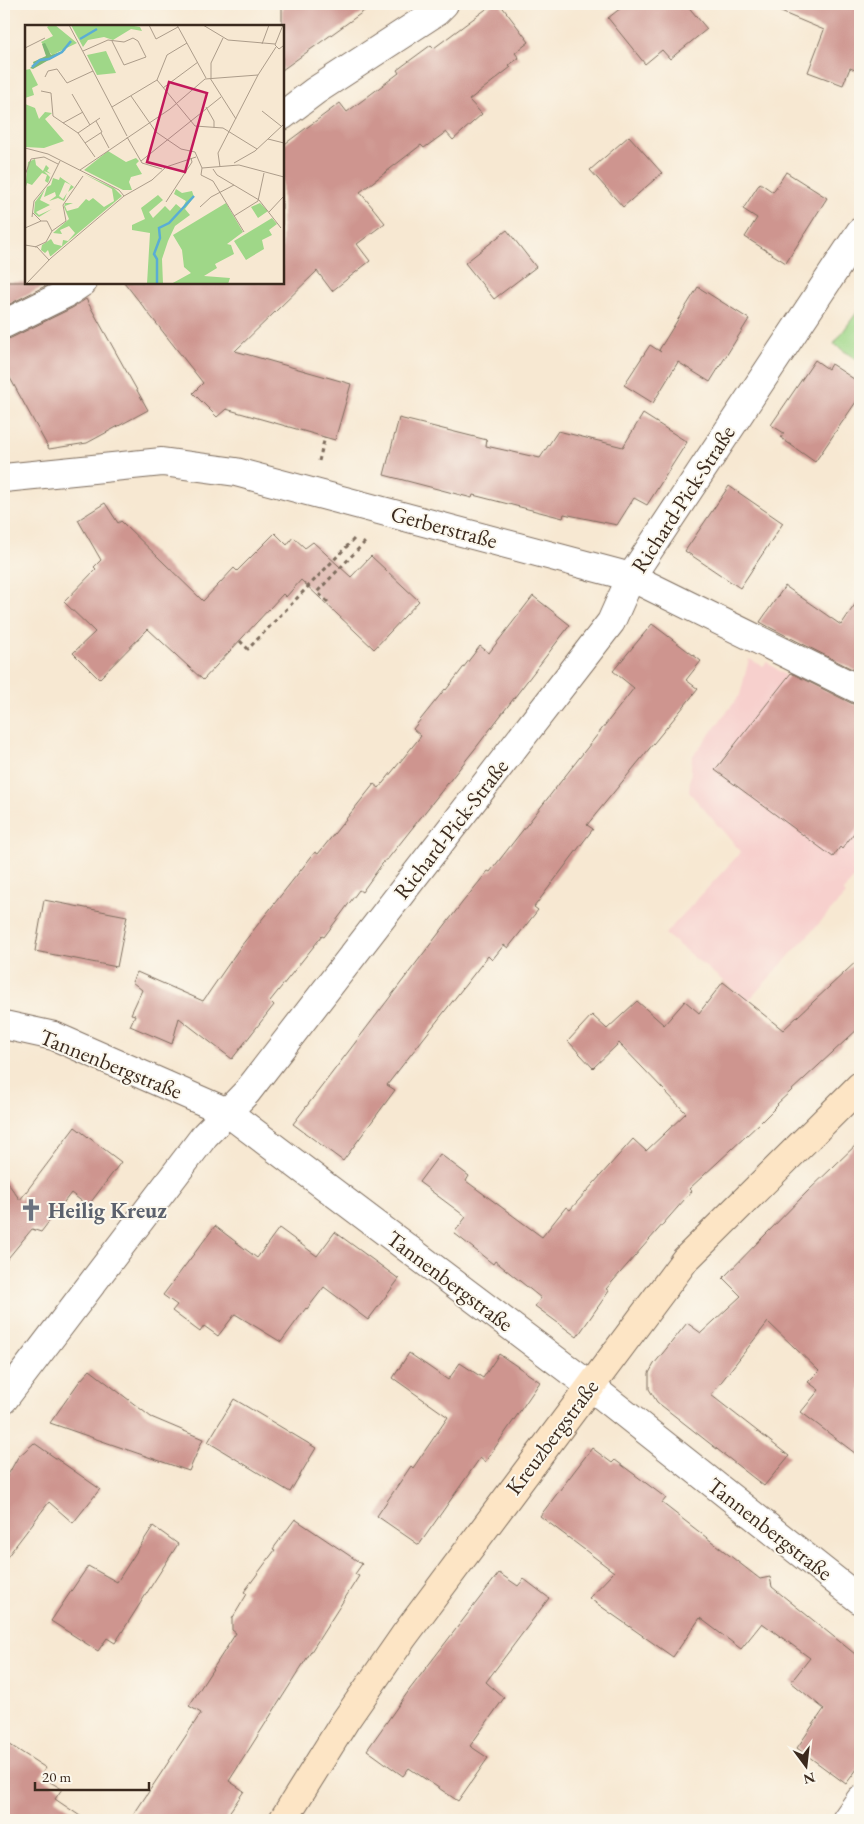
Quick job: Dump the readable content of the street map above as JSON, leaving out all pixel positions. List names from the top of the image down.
{
  "streets": {
    "main road": ["Kreuzbergstraße"],
    "street": ["Richard-Pick-Straße", "Gerberstraße", "Tannenbergstraße"]
  },
  "crossings": [
    ["Richard-Pick-Straße", "Gerberstraße"],
    ["Richard-Pick-Straße", "Tannenbergstraße"],
    ["Tannenbergstraße", "Kreuzbergstraße"]
  ],
  "places": {
    "church": ["Heilig Kreuz"]
  },
  "scale_bar": "20 m",
  "north": "bottom"
}
